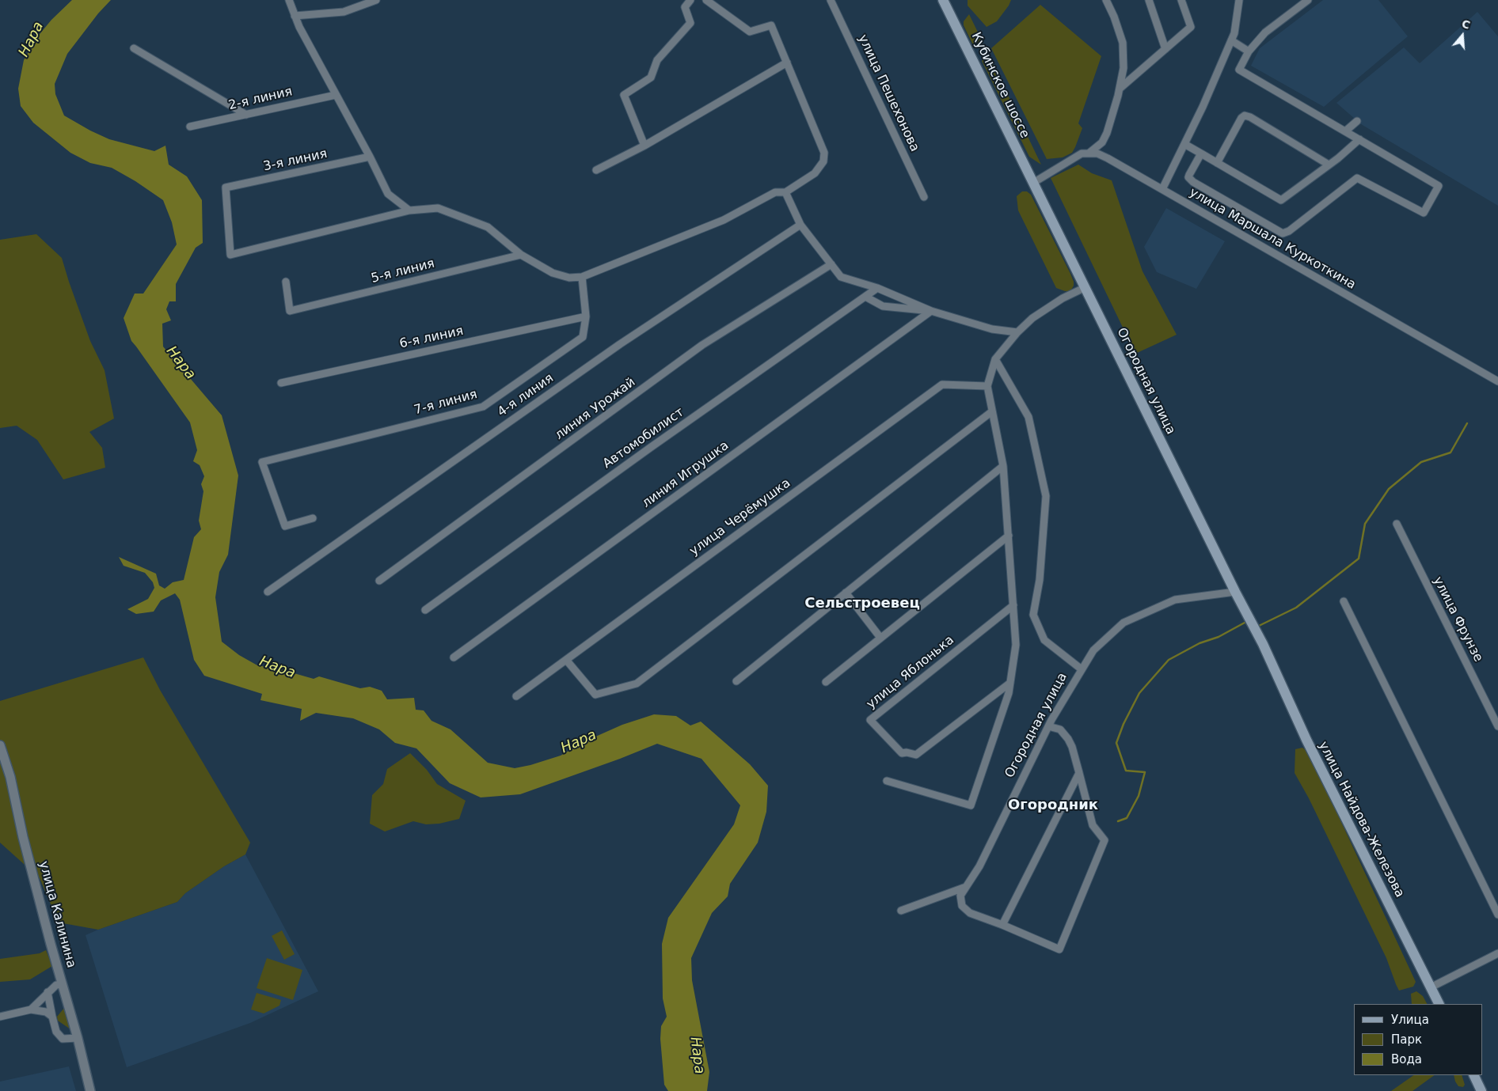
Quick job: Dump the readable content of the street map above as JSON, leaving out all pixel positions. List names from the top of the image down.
{
  "streets": {
    "main road": ["Кубинское шоссе", "Огородная улица", "улица Найдова-Железова"],
    "street": [
      "улица Пешехонова",
      "2-я линия",
      "3-я линия",
      "улица Маршала Куркоткина",
      "5-я линия",
      "6-я линия",
      "4-я линия",
      "7-я линия",
      "линия Урожай",
      "Автомобилист",
      "линия Игрушка",
      "улица Черёмушка",
      "улица Фрунзе",
      "улица Яблонька",
      "улица Калинина"
    ]
  },
  "crossings": [
    ["Кубинское шоссе", "Огородная улица"],
    ["6-я линия", "7-я линия"],
    ["Огородная улица", "улица Найдова-Железова"]
  ],
  "districts": ["Сельстроевец", "Огородник"],
  "water": ["Нара"],
  "legend": ["Улица", "Парк", "Вода"],
  "north": "top"
}
